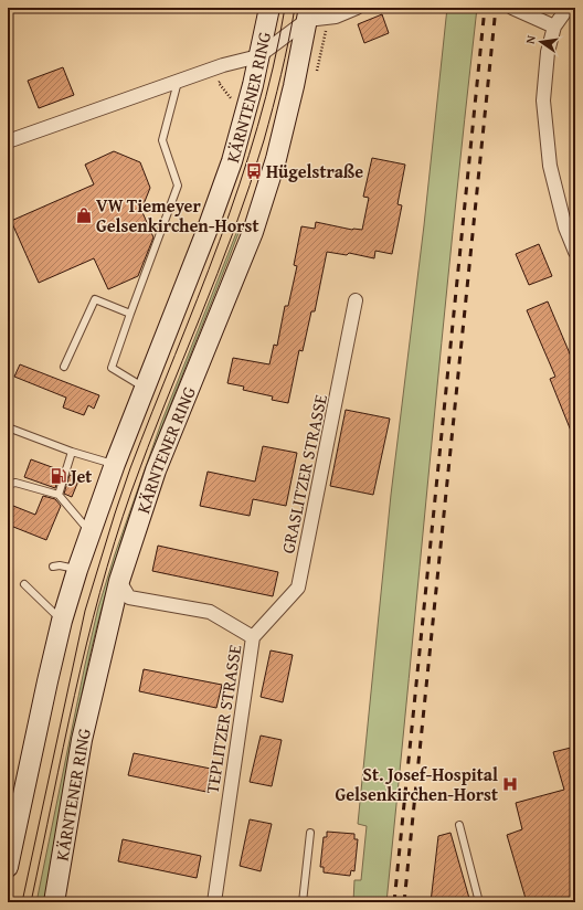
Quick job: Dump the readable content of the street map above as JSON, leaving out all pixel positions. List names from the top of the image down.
{
  "streets": {
    "main road": ["KÄRNTENER RING"],
    "street": ["GRASLITZER STRASSE", "TEPLITZER STRASSE"]
  },
  "crossings": [
    ["KÄRNTENER RING", "TEPLITZER STRASSE"],
    ["GRASLITZER STRASSE", "TEPLITZER STRASSE"]
  ],
  "places": {
    "bus stop": ["Hügelstraße"],
    "shop": ["VW Tiemeyer Gelsenkirchen-Horst"],
    "fuel station": ["Jet"],
    "hospital": ["St. Josef-Hospital Gelsenkirchen-Horst"]
  },
  "north": "left"
}
